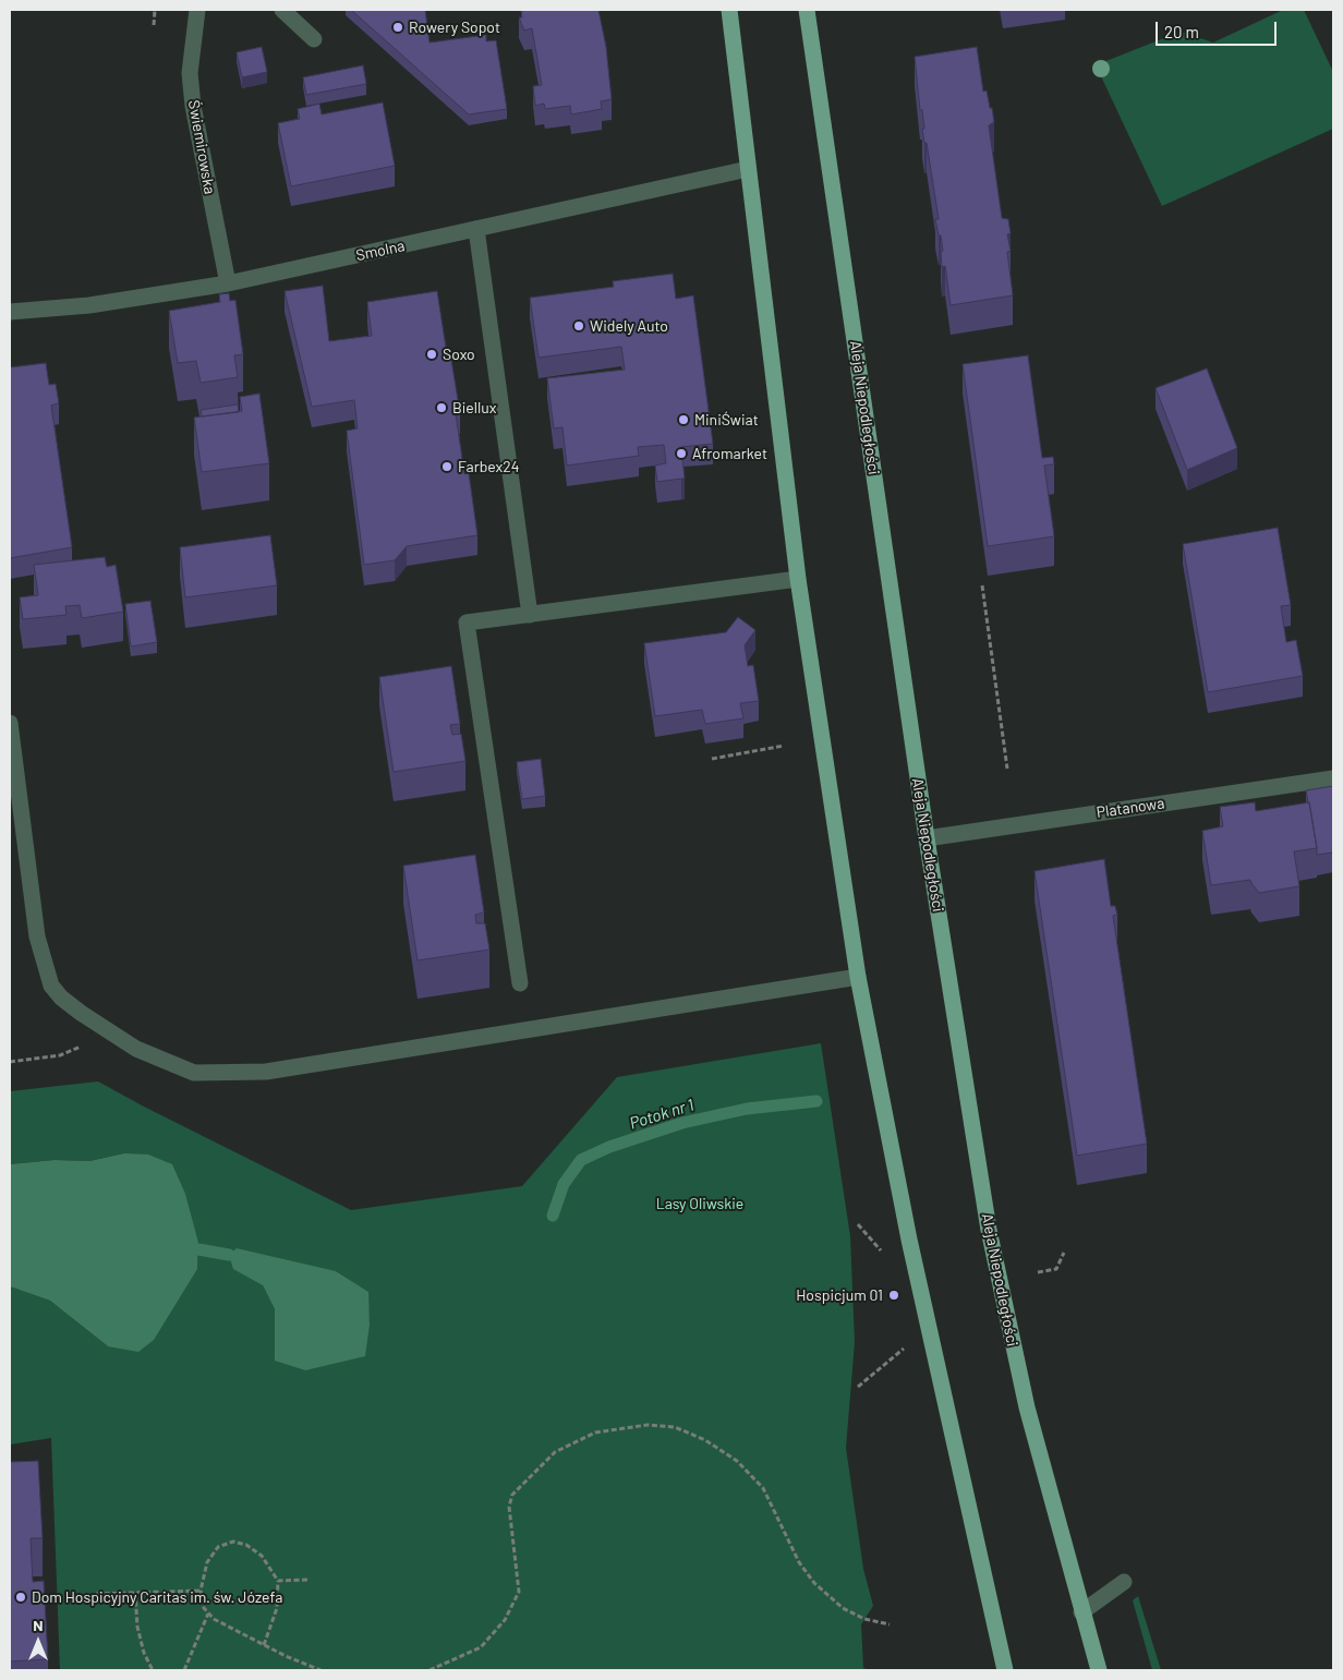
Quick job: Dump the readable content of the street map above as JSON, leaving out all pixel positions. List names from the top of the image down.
{
  "streets": {
    "main road": ["Aleja Niepodległości"],
    "street": ["Świemirowska", "Smolna", "Platanowa"]
  },
  "crossings": [
    ["Świemirowska", "Smolna"],
    ["Aleja Niepodległości", "Platanowa"]
  ],
  "water": ["Potok nr 1"],
  "parks": ["Lasy Oliwskie"],
  "places": [
    "Rowery Sopot",
    "Widely Auto",
    "Soxo",
    "Biellux",
    "MiniŚwiat",
    "Afromarket",
    "Farbex24",
    "Hospicjum 01",
    "Dom Hospicyjny Caritas im. św. Józefa"
  ],
  "scale_bar": "20 m",
  "north": "top"
}
